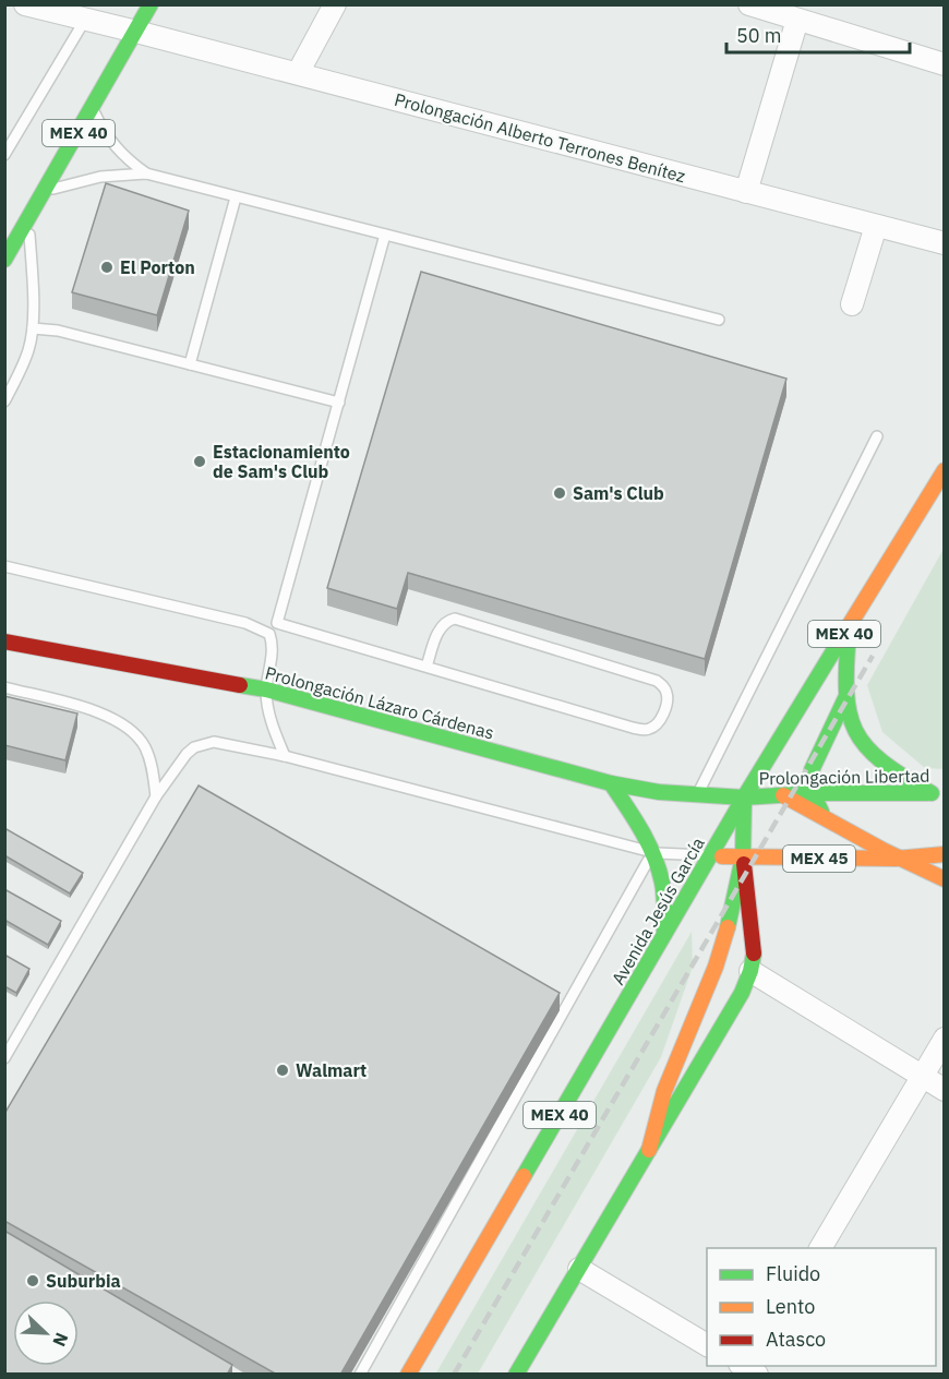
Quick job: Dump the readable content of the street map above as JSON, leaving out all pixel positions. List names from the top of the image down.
{
  "streets": {
    "main road": [
      "MEX 40",
      "Prolongación Lázaro Cárdenas",
      "Prolongación Libertad",
      "MEX 45",
      "Avenida Jesús García"
    ],
    "street": ["Prolongación Alberto Terrones Benítez"]
  },
  "crossings": [
    ["MEX 40", "Prolongación Alberto Terrones Benítez"],
    ["Prolongación Lázaro Cárdenas", "Prolongación Libertad"],
    ["Prolongación Lázaro Cárdenas", "Avenida Jesús García"],
    ["Prolongación Libertad", "Avenida Jesús García"],
    ["MEX 45", "Avenida Jesús García"]
  ],
  "places": [
    "El Porton",
    "Estacionamiento de Sam's Club",
    "Sam's Club",
    "Walmart",
    "Suburbia"
  ],
  "legend": ["Fluido", "Lento", "Atasco"],
  "scale_bar": "50 m",
  "north": "bottom right"
}
